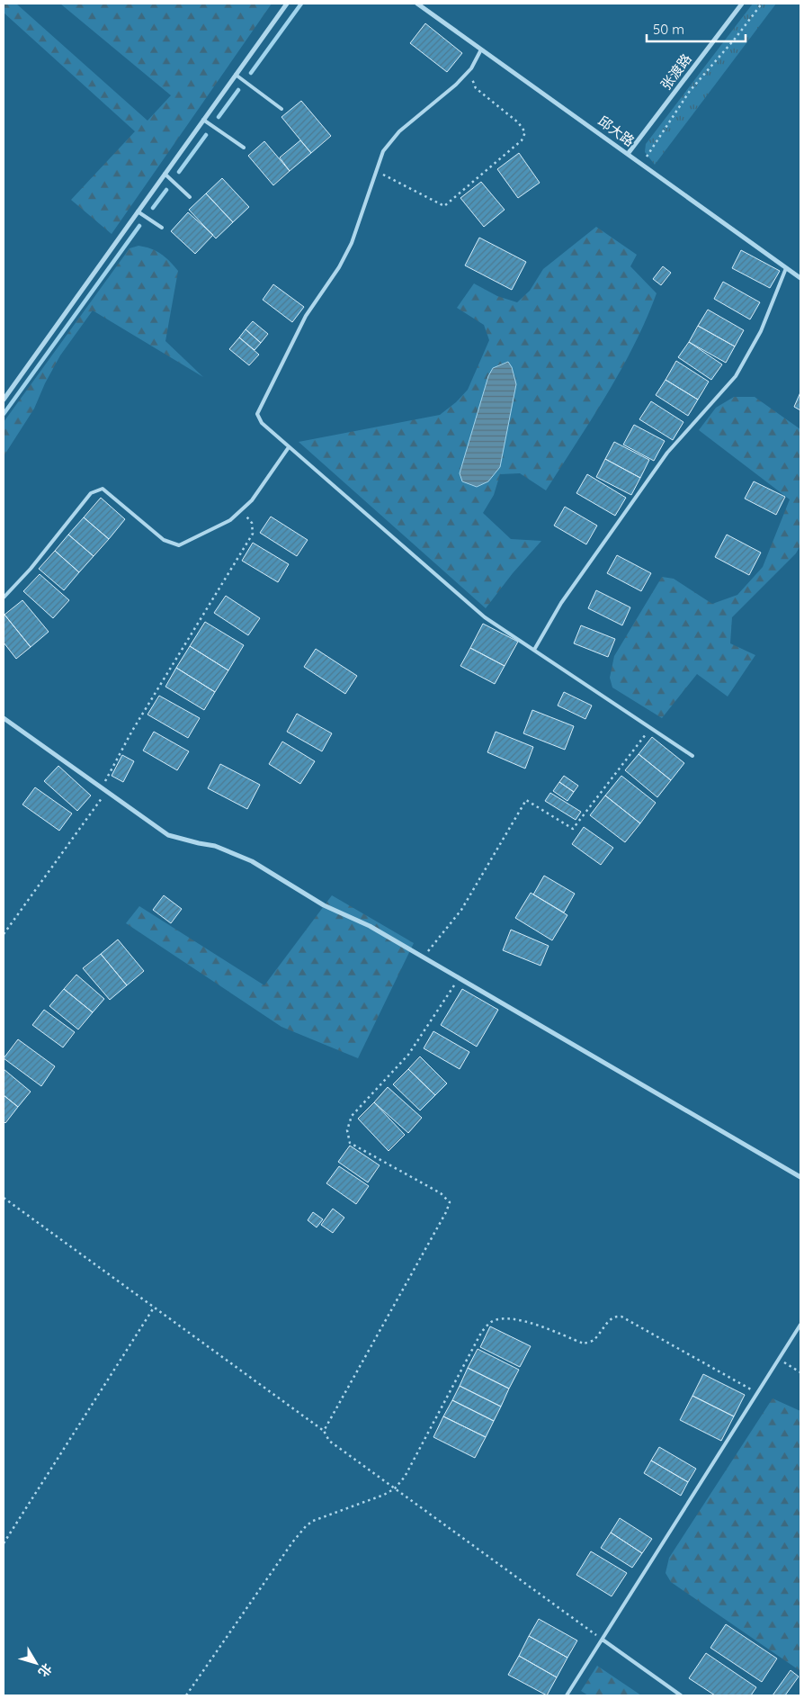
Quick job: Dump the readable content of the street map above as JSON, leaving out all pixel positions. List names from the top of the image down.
{
  "streets": {
    "street": ["张渡路", "邱大路"]
  },
  "crossings": [
    ["张渡路", "邱大路"]
  ],
  "scale_bar": "50 m",
  "north": "bottom right"
}
